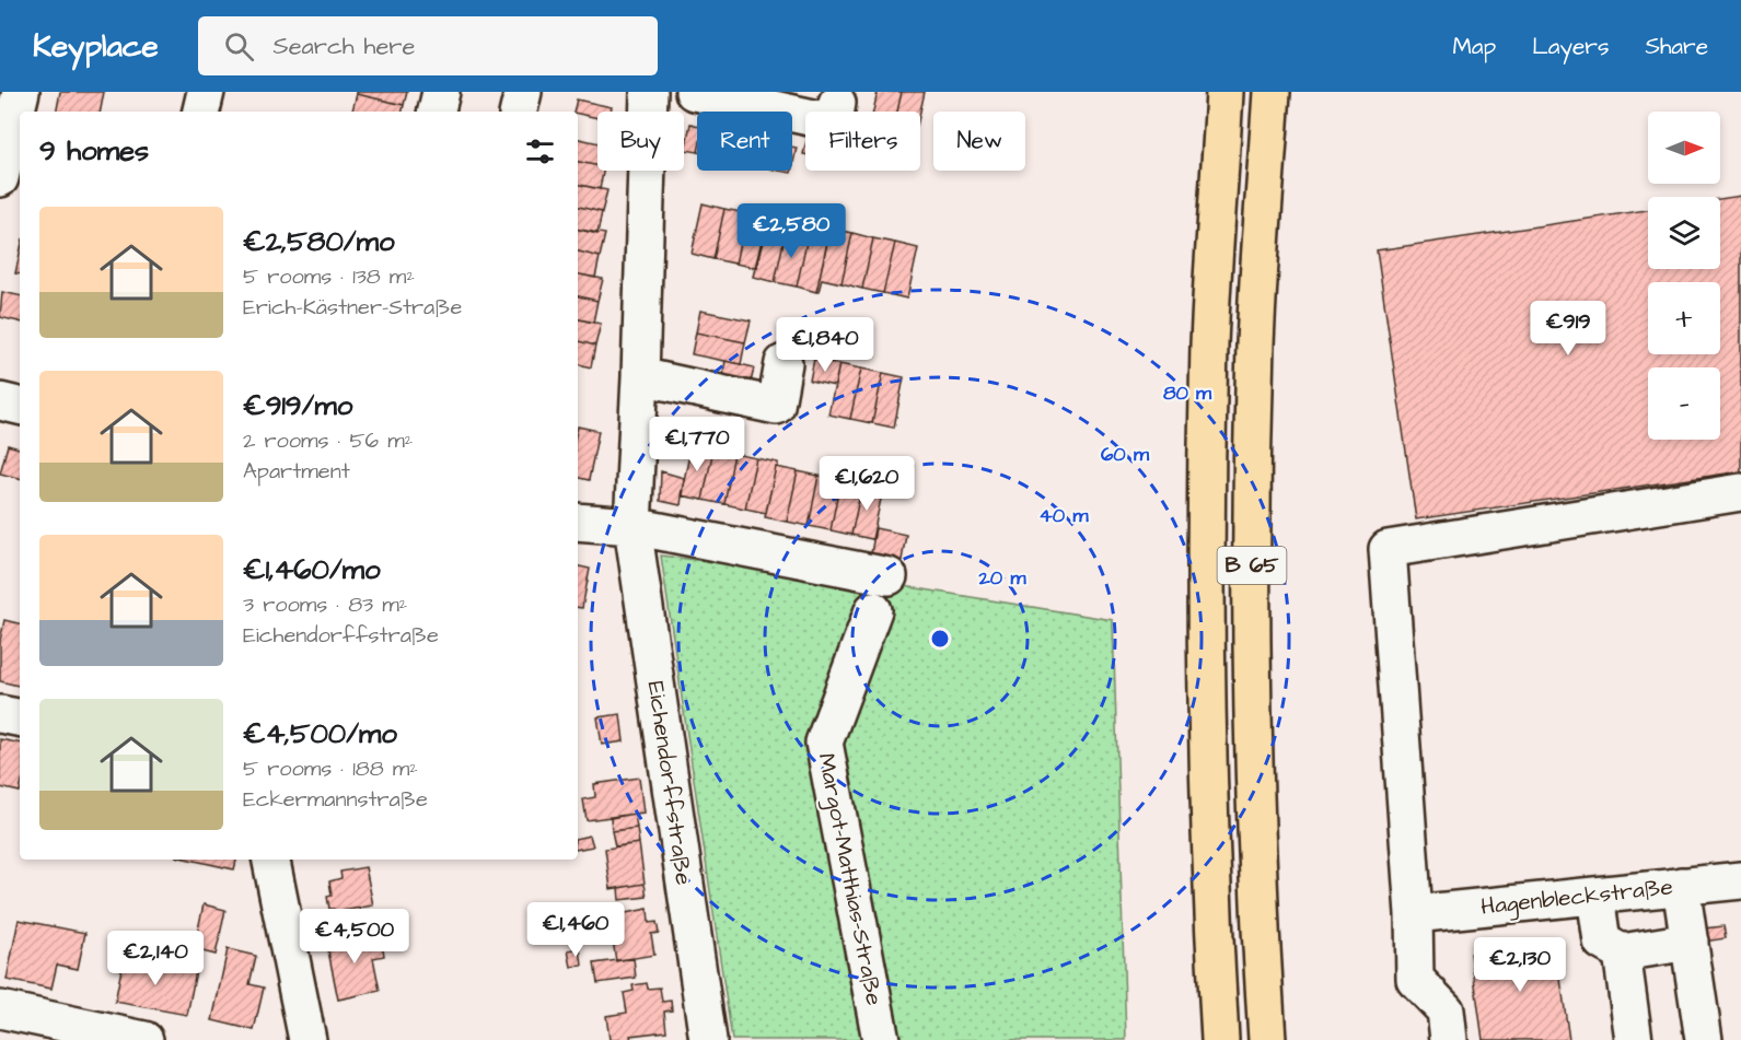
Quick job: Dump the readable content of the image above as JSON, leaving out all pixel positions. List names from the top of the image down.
{
  "streets": {
    "highway": ["B 65"],
    "street": ["Eichendorffstraße", "Margot-Matthias-Straße", "Hagenbleckstraße"]
  },
  "north": "right",
  "page": {
    "header": "Keyplace",
    "search": "Search here",
    "nav": ["Map", "Layers", "Share"],
    "map_buttons": ["+", "−"],
    "chip": [
      "Buy",
      "Rent",
      "Filters",
      "New"
    ],
    "heading": "9 homes",
    "list": [
      {
        "name": "€2,580/mo",
        "note": "5 rooms · 138 m² · Erich-Kästner-Straße"
      },
      {
        "name": "€919/mo",
        "note": "2 rooms · 56 m² · Apartment"
      },
      {
        "name": "€1,460/mo",
        "note": "3 rooms · 83 m² · Eichendorffstraße"
      },
      {
        "name": "€4,500/mo",
        "note": "5 rooms · 188 m² · Eckermannstraße"
      }
    ],
    "price": [
      "€2,580",
      "€919",
      "€1,840",
      "€1,770",
      "€1,620",
      "€1,460",
      "€4,500",
      "€2,140",
      "€2,130"
    ]
  },
  "rings": [
    "80 m",
    "60 m",
    "40 m",
    "20 m"
  ]
}
